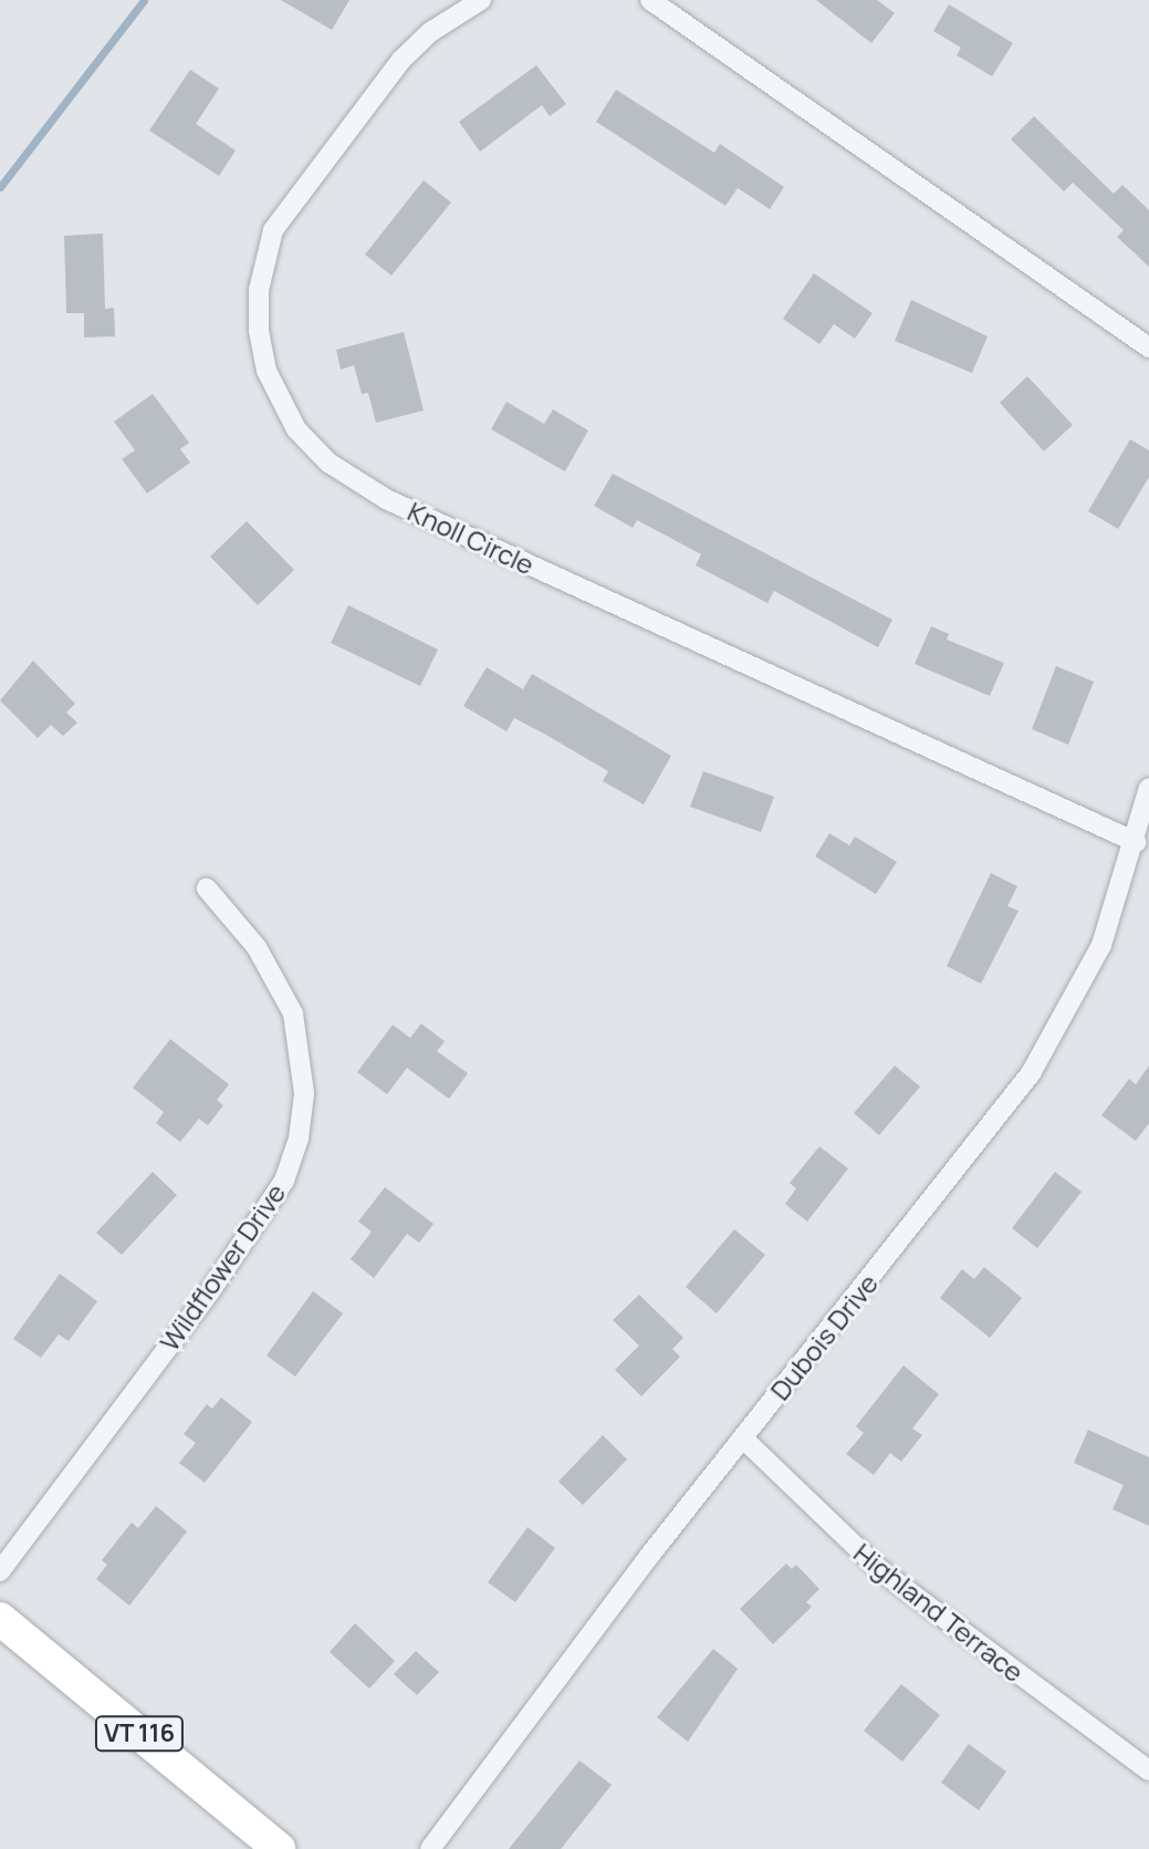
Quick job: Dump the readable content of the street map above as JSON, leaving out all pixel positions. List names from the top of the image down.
{
  "streets": {
    "main road": ["VT 116"],
    "street": [
      "Knoll Circle",
      "Wildflower Drive",
      "Dubois Drive",
      "Highland Terrace"
    ]
  },
  "crossings": [
    ["Knoll Circle", "Dubois Drive"],
    ["Dubois Drive", "Highland Terrace"]
  ]
}
